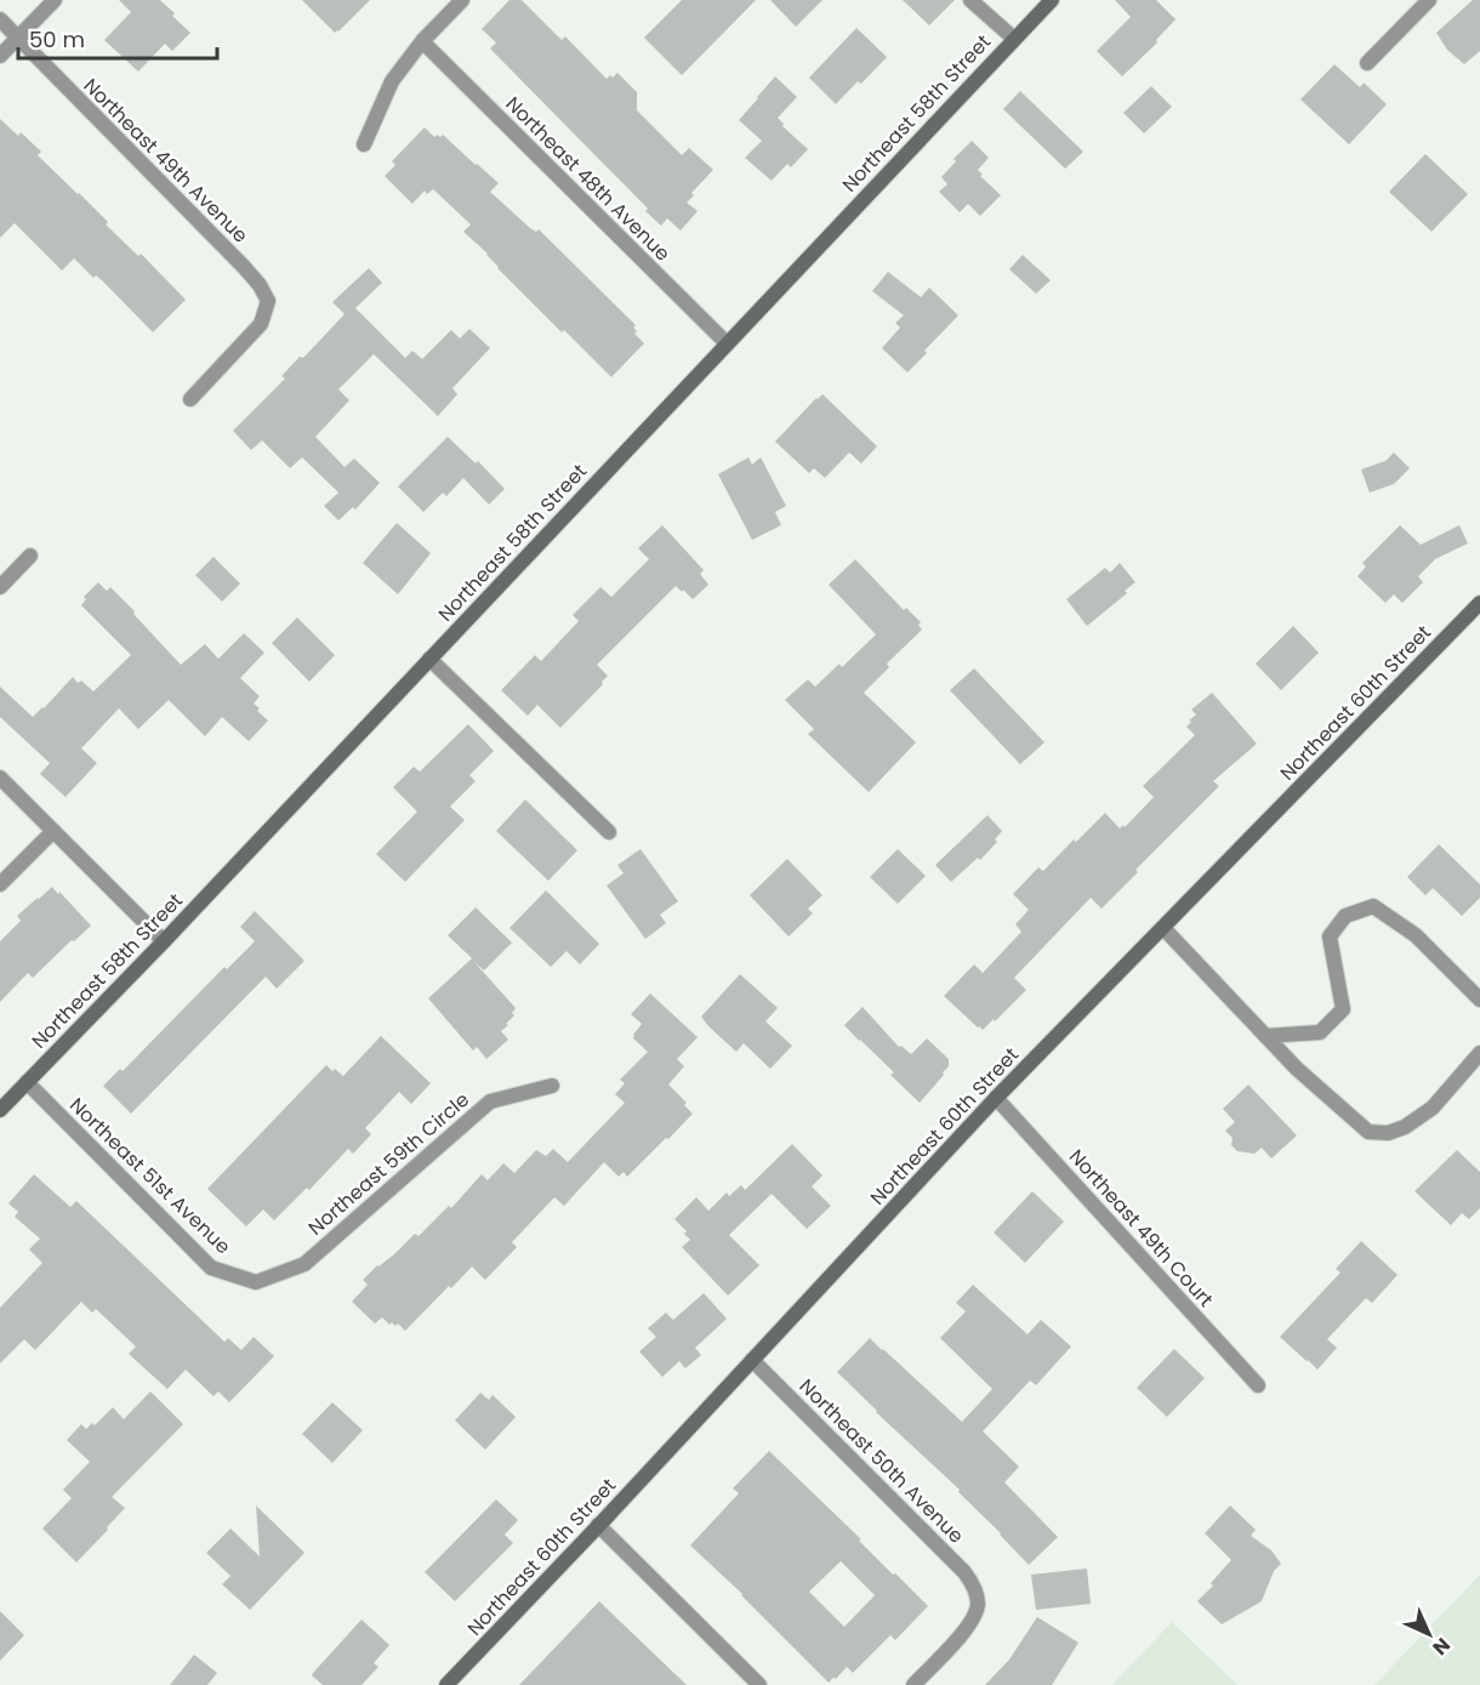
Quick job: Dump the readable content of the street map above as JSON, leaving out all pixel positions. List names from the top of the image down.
{
  "streets": {
    "street": [
      "Northeast 58th Street",
      "Northeast 49th Avenue",
      "Northeast 48th Avenue",
      "Northeast 60th Street",
      "Northeast 59th Circle",
      "Northeast 51st Avenue",
      "Northeast 49th Court",
      "Northeast 50th Avenue"
    ]
  },
  "crossings": [
    ["Northeast 58th Street", "Northeast 48th Avenue"],
    ["Northeast 58th Street", "Northeast 51st Avenue"],
    ["Northeast 60th Street", "Northeast 49th Court"],
    ["Northeast 60th Street", "Northeast 50th Avenue"],
    ["Northeast 59th Circle", "Northeast 51st Avenue"]
  ],
  "scale_bar": "50 m",
  "north": "bottom right"
}
